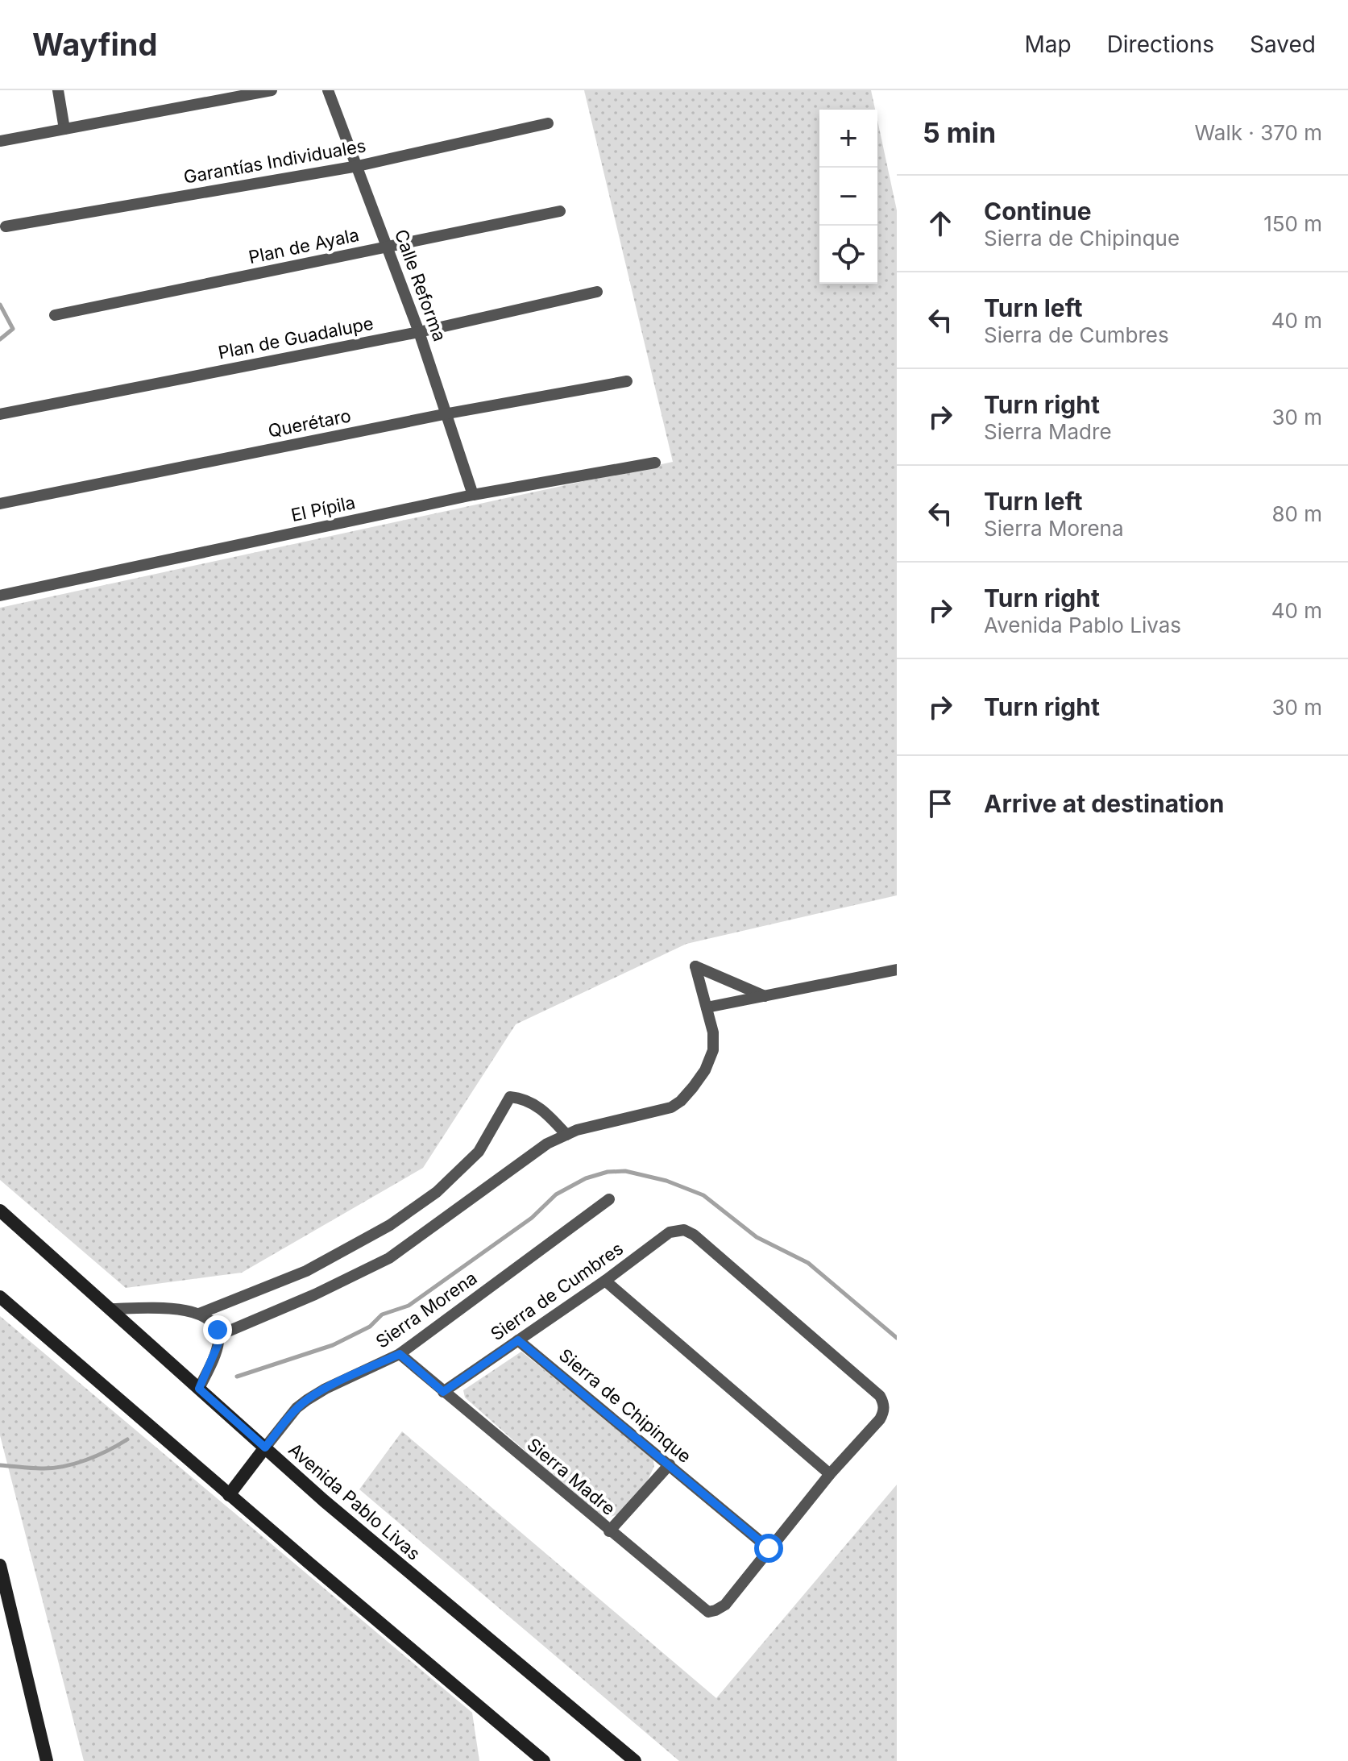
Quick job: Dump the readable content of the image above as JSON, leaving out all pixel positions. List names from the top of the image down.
{
  "streets": {
    "main road": ["Avenida Pablo Livas"],
    "street": [
      "Garantías Individuales",
      "Plan de Ayala",
      "Calle Reforma",
      "Plan de Guadalupe",
      "Querétaro",
      "El Pípila",
      "Sierra de Cumbres",
      "Sierra Morena",
      "Sierra de Chipinque",
      "Sierra Madre"
    ]
  },
  "crossings": [
    ["Garantías Individuales", "Calle Reforma"],
    ["Plan de Ayala", "Calle Reforma"],
    ["Calle Reforma", "Plan de Guadalupe"],
    ["Calle Reforma", "Querétaro"],
    ["Calle Reforma", "El Pípila"],
    ["Sierra de Cumbres", "Sierra de Chipinque"],
    ["Sierra de Cumbres", "Sierra Madre"],
    ["Sierra Morena", "Sierra Madre"],
    ["Sierra Morena", "Avenida Pablo Livas"],
    ["Sierra de Chipinque", "Sierra Madre"]
  ],
  "page": {
    "header": "Wayfind",
    "nav": ["Map", "Directions", "Saved"],
    "heading": ["5 min", "Walk · 370 m"],
    "map_buttons": ["+", "−"],
    "list": [
      ["Continue", "Sierra de Chipinque", "150 m"],
      ["Turn left", "Sierra de Cumbres", "40 m"],
      ["Turn right", "Sierra Madre", "30 m"],
      ["Turn left", "Sierra Morena", "80 m"],
      ["Turn right", "Avenida Pablo Livas", "40 m"],
      ["Turn right", "30 m"],
      "Arrive at destination"
    ]
  }
}
